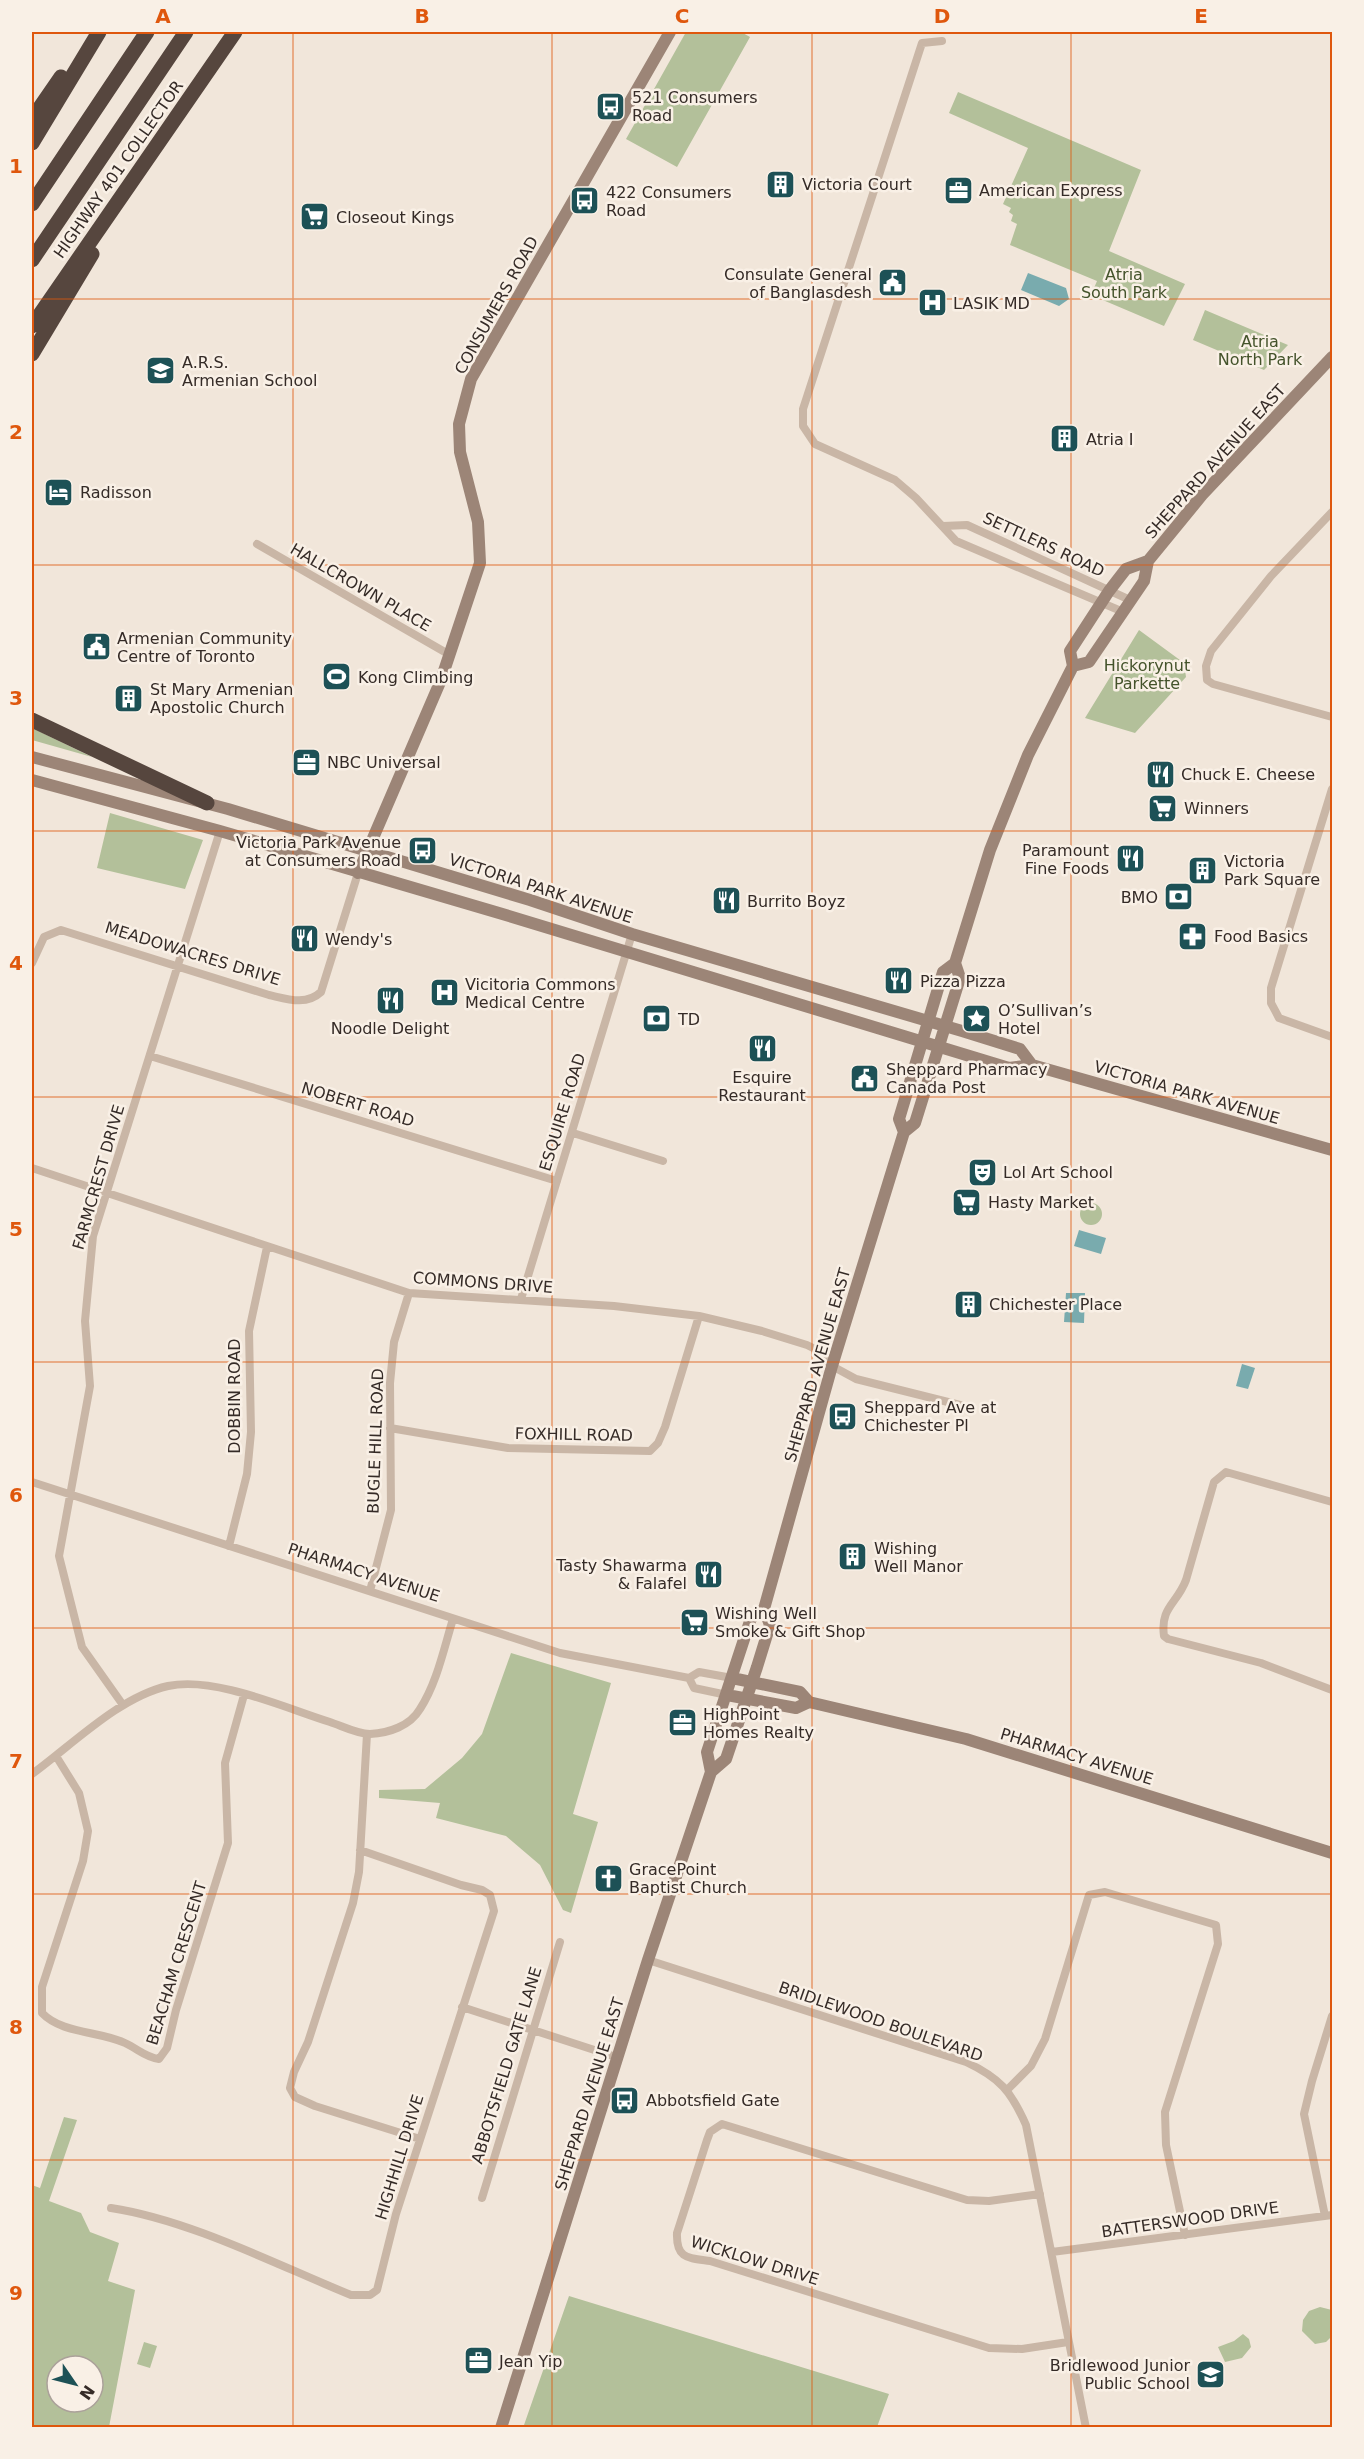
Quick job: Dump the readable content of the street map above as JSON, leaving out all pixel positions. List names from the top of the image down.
{
  "streets": {
    "highway": ["HIGHWAY 401 COLLECTOR"],
    "main road": [
      "CONSUMERS ROAD",
      "SHEPPARD AVENUE EAST",
      "VICTORIA PARK AVENUE",
      "MEADOWACRES DRIVE",
      "PHARMACY AVENUE"
    ],
    "street": [
      "SETTLERS ROAD",
      "HALLCROWN PLACE",
      "NOBERT ROAD",
      "ESQUIRE ROAD",
      "FARMCREST DRIVE",
      "COMMONS DRIVE",
      "DOBBIN ROAD",
      "FOXHILL ROAD",
      "BUGLE HILL ROAD",
      "BEACHAM CRESCENT",
      "BRIDLEWOOD BOULEVARD",
      "ABBOTSFIELD GATE LANE",
      "HIGHHILL DRIVE",
      "BATTERSWOOD DRIVE",
      "WICKLOW DRIVE"
    ]
  },
  "crossings": [
    ["CONSUMERS ROAD", "HALLCROWN PLACE"],
    ["CONSUMERS ROAD", "VICTORIA PARK AVENUE"],
    ["CONSUMERS ROAD", "MEADOWACRES DRIVE"],
    ["SHEPPARD AVENUE EAST", "SETTLERS ROAD"],
    ["SHEPPARD AVENUE EAST", "VICTORIA PARK AVENUE"],
    ["SHEPPARD AVENUE EAST", "COMMONS DRIVE"],
    ["SHEPPARD AVENUE EAST", "PHARMACY AVENUE"],
    ["SHEPPARD AVENUE EAST", "BRIDLEWOOD BOULEVARD"],
    ["VICTORIA PARK AVENUE", "MEADOWACRES DRIVE"],
    ["VICTORIA PARK AVENUE", "ESQUIRE ROAD"],
    ["VICTORIA PARK AVENUE", "FARMCREST DRIVE"],
    ["MEADOWACRES DRIVE", "FARMCREST DRIVE"],
    ["NOBERT ROAD", "ESQUIRE ROAD"],
    ["NOBERT ROAD", "FARMCREST DRIVE"],
    ["ESQUIRE ROAD", "COMMONS DRIVE"],
    ["FARMCREST DRIVE", "COMMONS DRIVE"],
    ["FARMCREST DRIVE", "PHARMACY AVENUE"],
    ["COMMONS DRIVE", "DOBBIN ROAD"],
    ["COMMONS DRIVE", "FOXHILL ROAD"],
    ["COMMONS DRIVE", "BUGLE HILL ROAD"],
    ["DOBBIN ROAD", "PHARMACY AVENUE"],
    ["FOXHILL ROAD", "BUGLE HILL ROAD"],
    ["BUGLE HILL ROAD", "PHARMACY AVENUE"],
    ["BRIDLEWOOD BOULEVARD", "BATTERSWOOD DRIVE"],
    ["BRIDLEWOOD BOULEVARD", "WICKLOW DRIVE"]
  ],
  "parks": ["Atria South Park", "Atria North Park", "Hickorynut Parkette"],
  "places": {
    "bus stop": [
      "521 Consumers Road",
      "422 Consumers Road",
      "Victoria Park Avenue at Consumers Road",
      "Sheppard Ave at Chichester Pl",
      "Abbotsfield Gate"
    ],
    "building": [
      "Victoria Court",
      "Atria I",
      "St Mary Armenian Apostolic Church",
      "Victoria Park Square",
      "Chichester Place",
      "Wishing Well Manor"
    ],
    "office": [
      "American Express",
      "NBC Universal",
      "HighPoint Homes Realty",
      "Jean Yip"
    ],
    "supermarket": [
      "Closeout Kings",
      "Winners",
      "Hasty Market",
      "Wishing Well Smoke & Gift Shop"
    ],
    "public building": ["Consulate General of Banglasdesh", "Armenian Community Centre of Toronto", "Sheppard Pharmacy Canada Post"],
    "hospital": ["LASIK MD", "Vicitoria Commons Medical Centre"],
    "school or university": ["A.R.S. Armenian School", "Bridlewood Junior Public School"],
    "hotel": ["Radisson"],
    "sports": ["Kong Climbing"],
    "restaurant": [
      "Chuck E. Cheese",
      "Paramount Fine Foods",
      "Burrito Boyz",
      "Wendy's",
      "Pizza Pizza",
      "Noodle Delight",
      "Esquire Restaurant",
      "Tasty Shawarma & Falafel"
    ],
    "bank": ["BMO", "TD"],
    "pharmacy": ["Food Basics"],
    "place": ["O’Sullivan’s Hotel"],
    "theatre": ["Lol Art School"],
    "church": ["GracePoint Baptist Church"]
  },
  "north": "bottom right",
  "grid": {
    "columns": [
      "A",
      "B",
      "C",
      "D",
      "E"
    ],
    "rows": [
      "1",
      "2",
      "3",
      "4",
      "5",
      "6",
      "7",
      "8",
      "9"
    ]
  }
}
